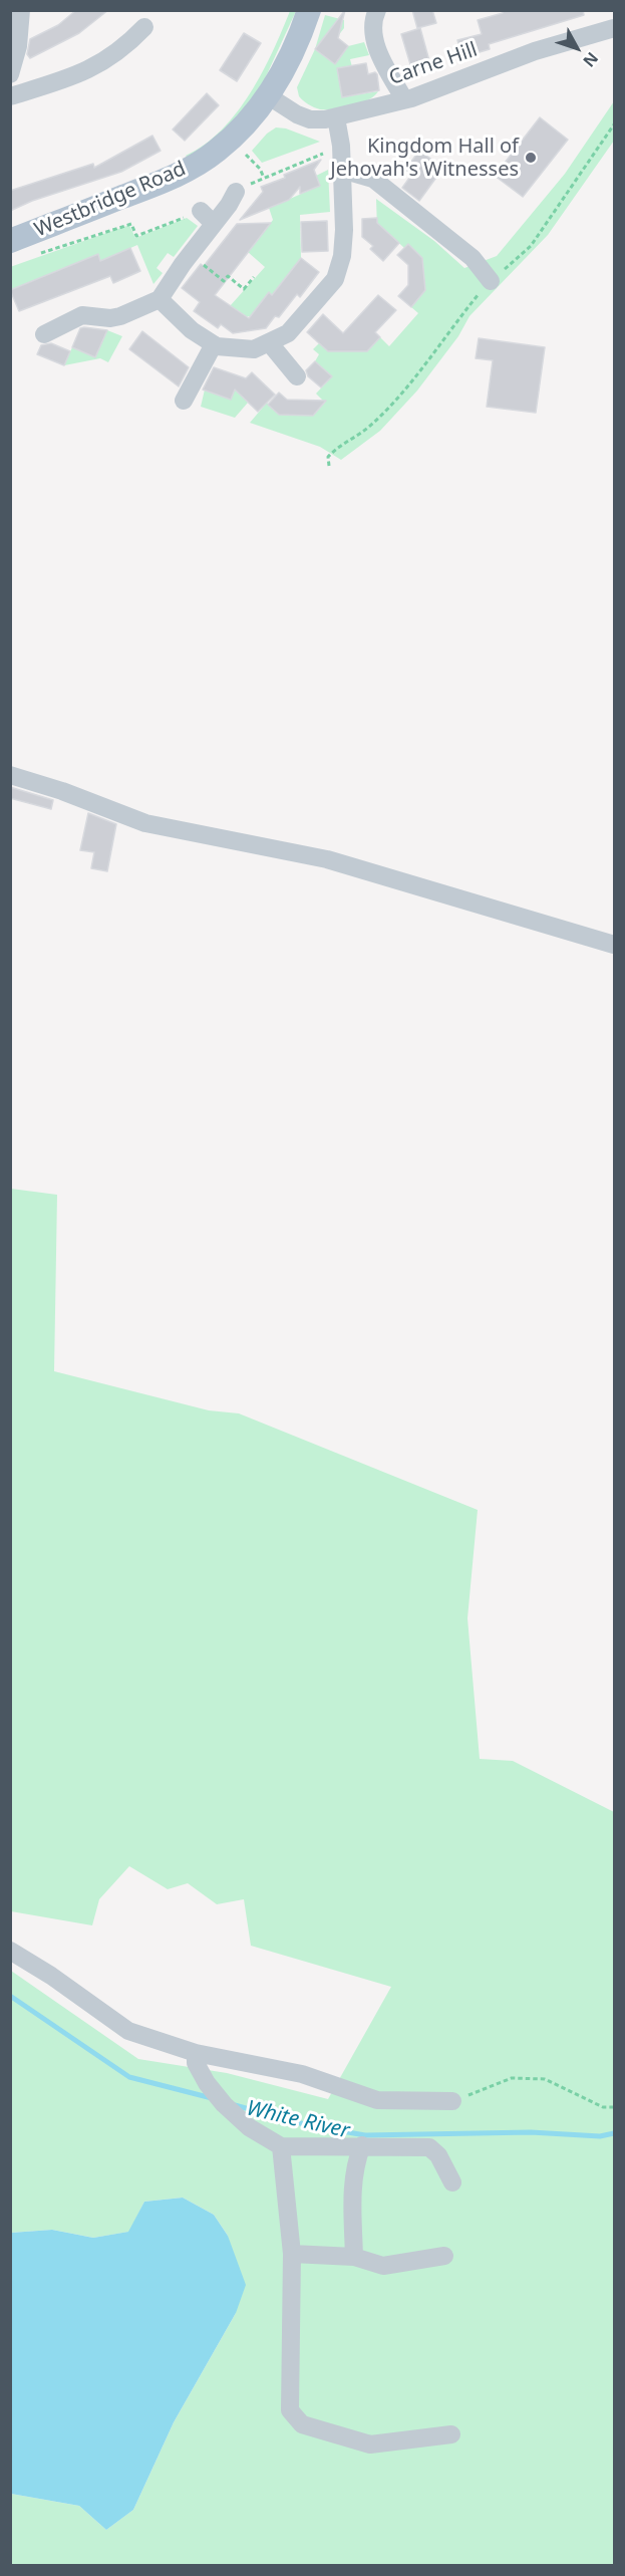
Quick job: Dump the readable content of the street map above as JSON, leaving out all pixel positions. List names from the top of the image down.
{
  "streets": {
    "main road": ["Westbridge Road"],
    "street": ["Carne Hill"]
  },
  "crossings": [
    ["Carne Hill", "Westbridge Road"]
  ],
  "water": ["White River"],
  "places": ["Kingdom Hall of Jehovah's Witnesses"],
  "north": "bottom right"
}
